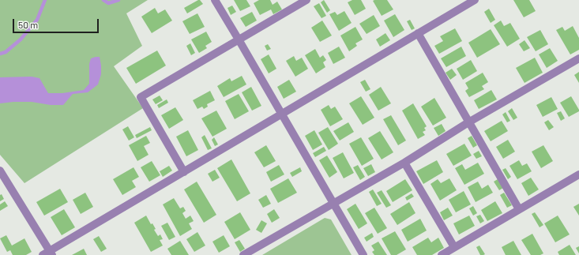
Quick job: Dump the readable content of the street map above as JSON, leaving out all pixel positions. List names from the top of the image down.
{
  "scale_bar": "50 m"
}
